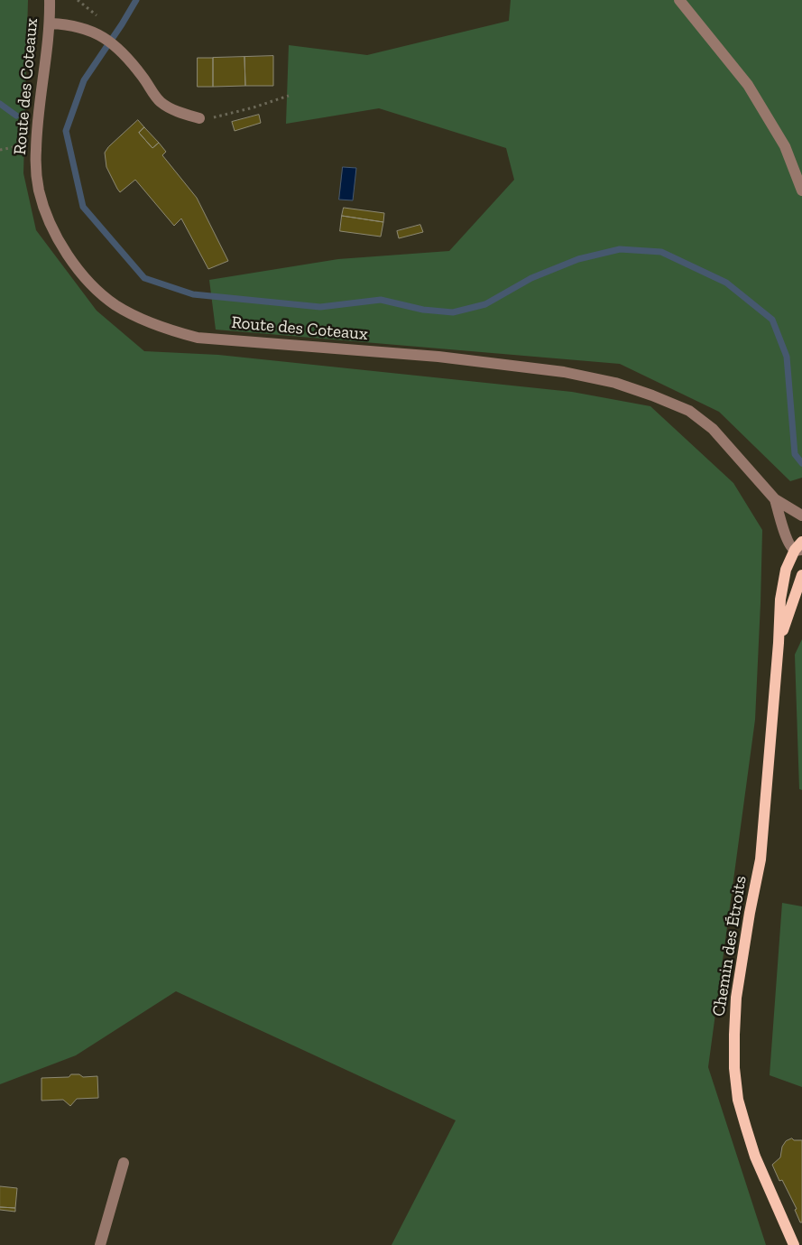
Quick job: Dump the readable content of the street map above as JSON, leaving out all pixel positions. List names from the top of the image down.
{
  "streets": {
    "main road": ["Chemin des Étroits"],
    "street": ["Route des Coteaux"]
  },
  "crossings": [
    ["Route des Coteaux", "Chemin des Étroits"]
  ]
}
